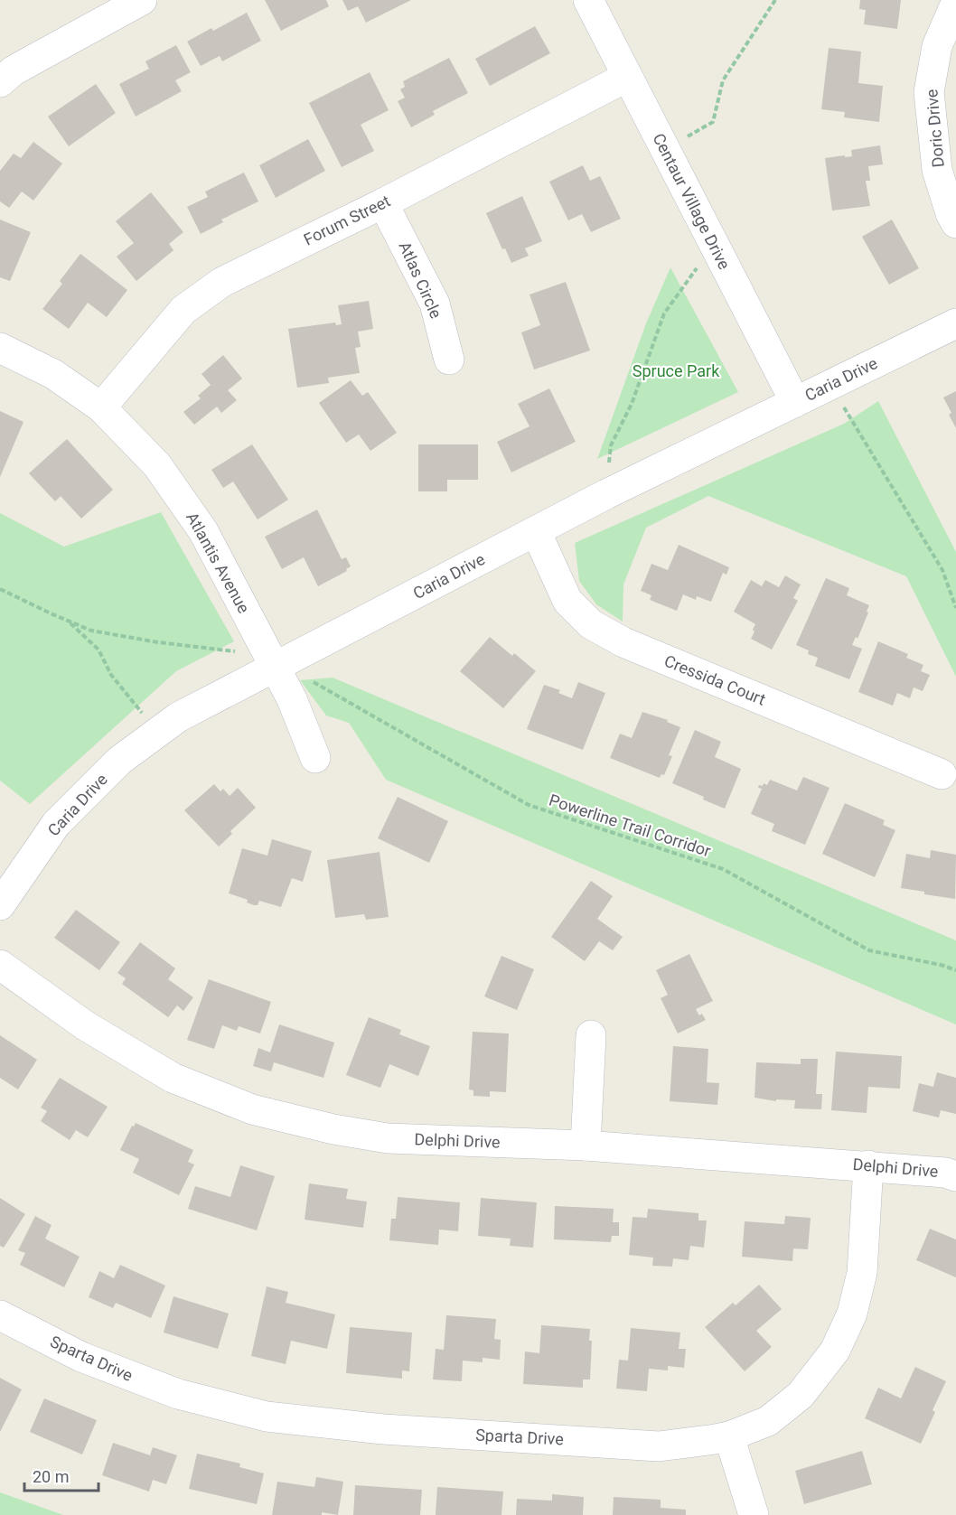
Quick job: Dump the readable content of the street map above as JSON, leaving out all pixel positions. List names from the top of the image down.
{
  "streets": {
    "street": [
      "Doric Drive",
      "Centaur Village Drive",
      "Forum Street",
      "Atlas Circle",
      "Caria Drive",
      "Atlantis Avenue",
      "Cressida Court",
      "Delphi Drive",
      "Sparta Drive"
    ],
    "path": ["Powerline Trail Corridor"]
  },
  "crossings": [
    ["Centaur Village Drive", "Forum Street"],
    ["Centaur Village Drive", "Caria Drive"],
    ["Forum Street", "Atlas Circle"],
    ["Forum Street", "Atlantis Avenue"],
    ["Caria Drive", "Atlantis Avenue"],
    ["Caria Drive", "Cressida Court"],
    ["Delphi Drive", "Sparta Drive"]
  ],
  "parks": ["Spruce Park"],
  "scale_bar": "20 m"
}
